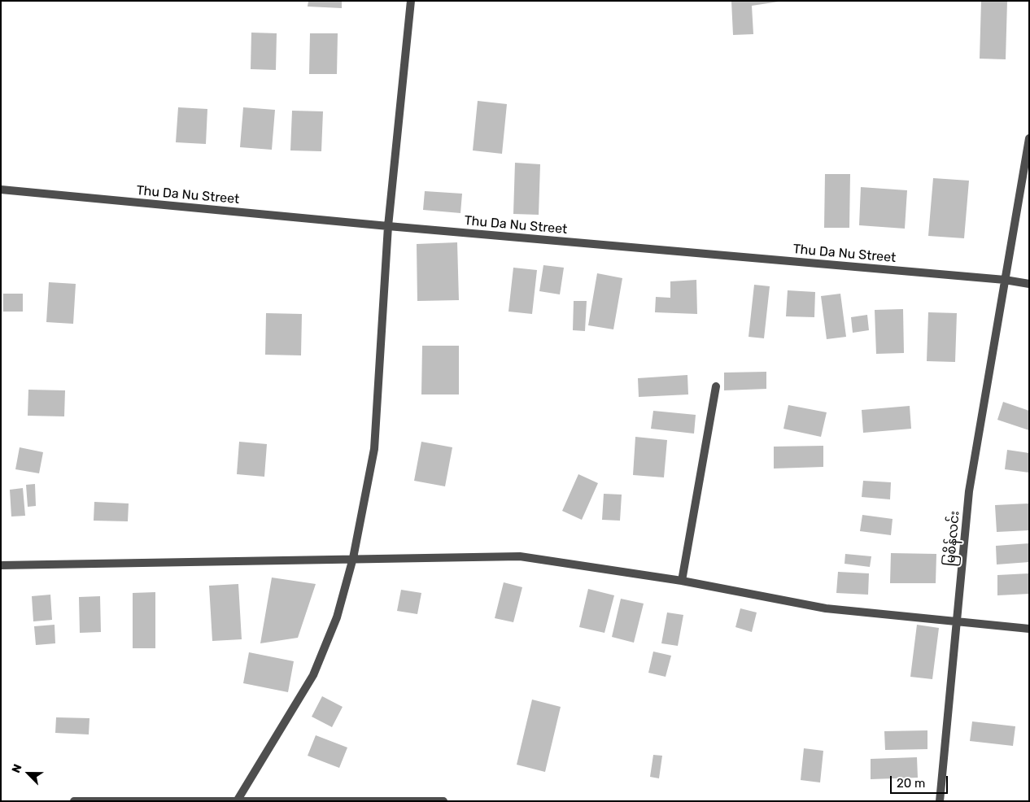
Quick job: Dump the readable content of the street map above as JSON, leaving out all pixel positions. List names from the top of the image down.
{
  "streets": {
    "street": ["Thu Da Nu Street", "မြစိန်လင်း"]
  },
  "crossings": [
    ["Thu Da Nu Street", "မြစိန်လင်း"]
  ],
  "scale_bar": "20 m",
  "north": "top left"
}
